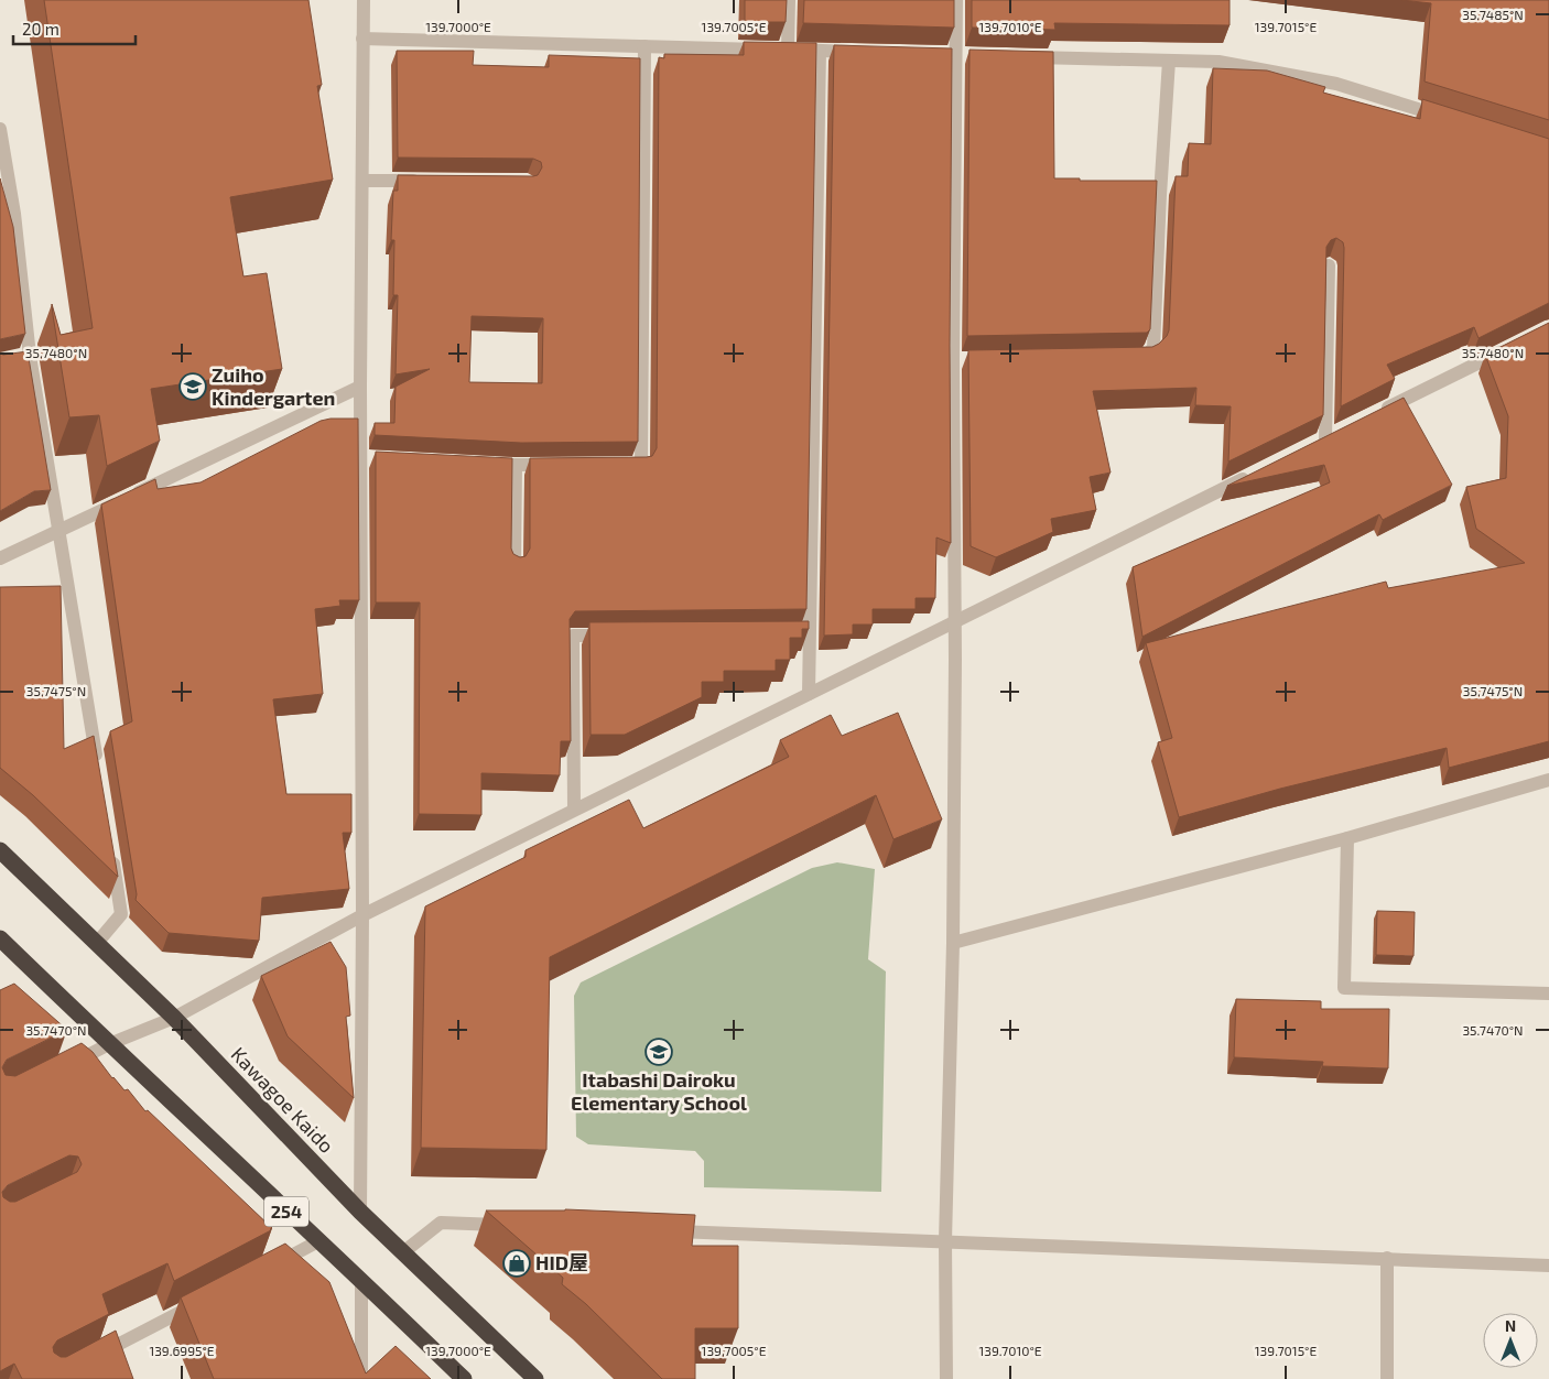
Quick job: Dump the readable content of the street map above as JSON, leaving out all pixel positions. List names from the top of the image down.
{
  "streets": {
    "highway": ["Kawagoe Kaido", "254"]
  },
  "places": {
    "school or university": ["Zuiho Kindergarten", "Itabashi Dairoku Elementary School"],
    "shop": ["HID屋"]
  },
  "scale_bar": "20 m",
  "north": "top",
  "coordinates": [
    "35.7485°N",
    "139.7000°E",
    "139.7005°E",
    "139.7010°E",
    "139.7015°E",
    "35.7480°N",
    "35.7475°N",
    "35.7470°N",
    "139.6995°E"
  ]
}
